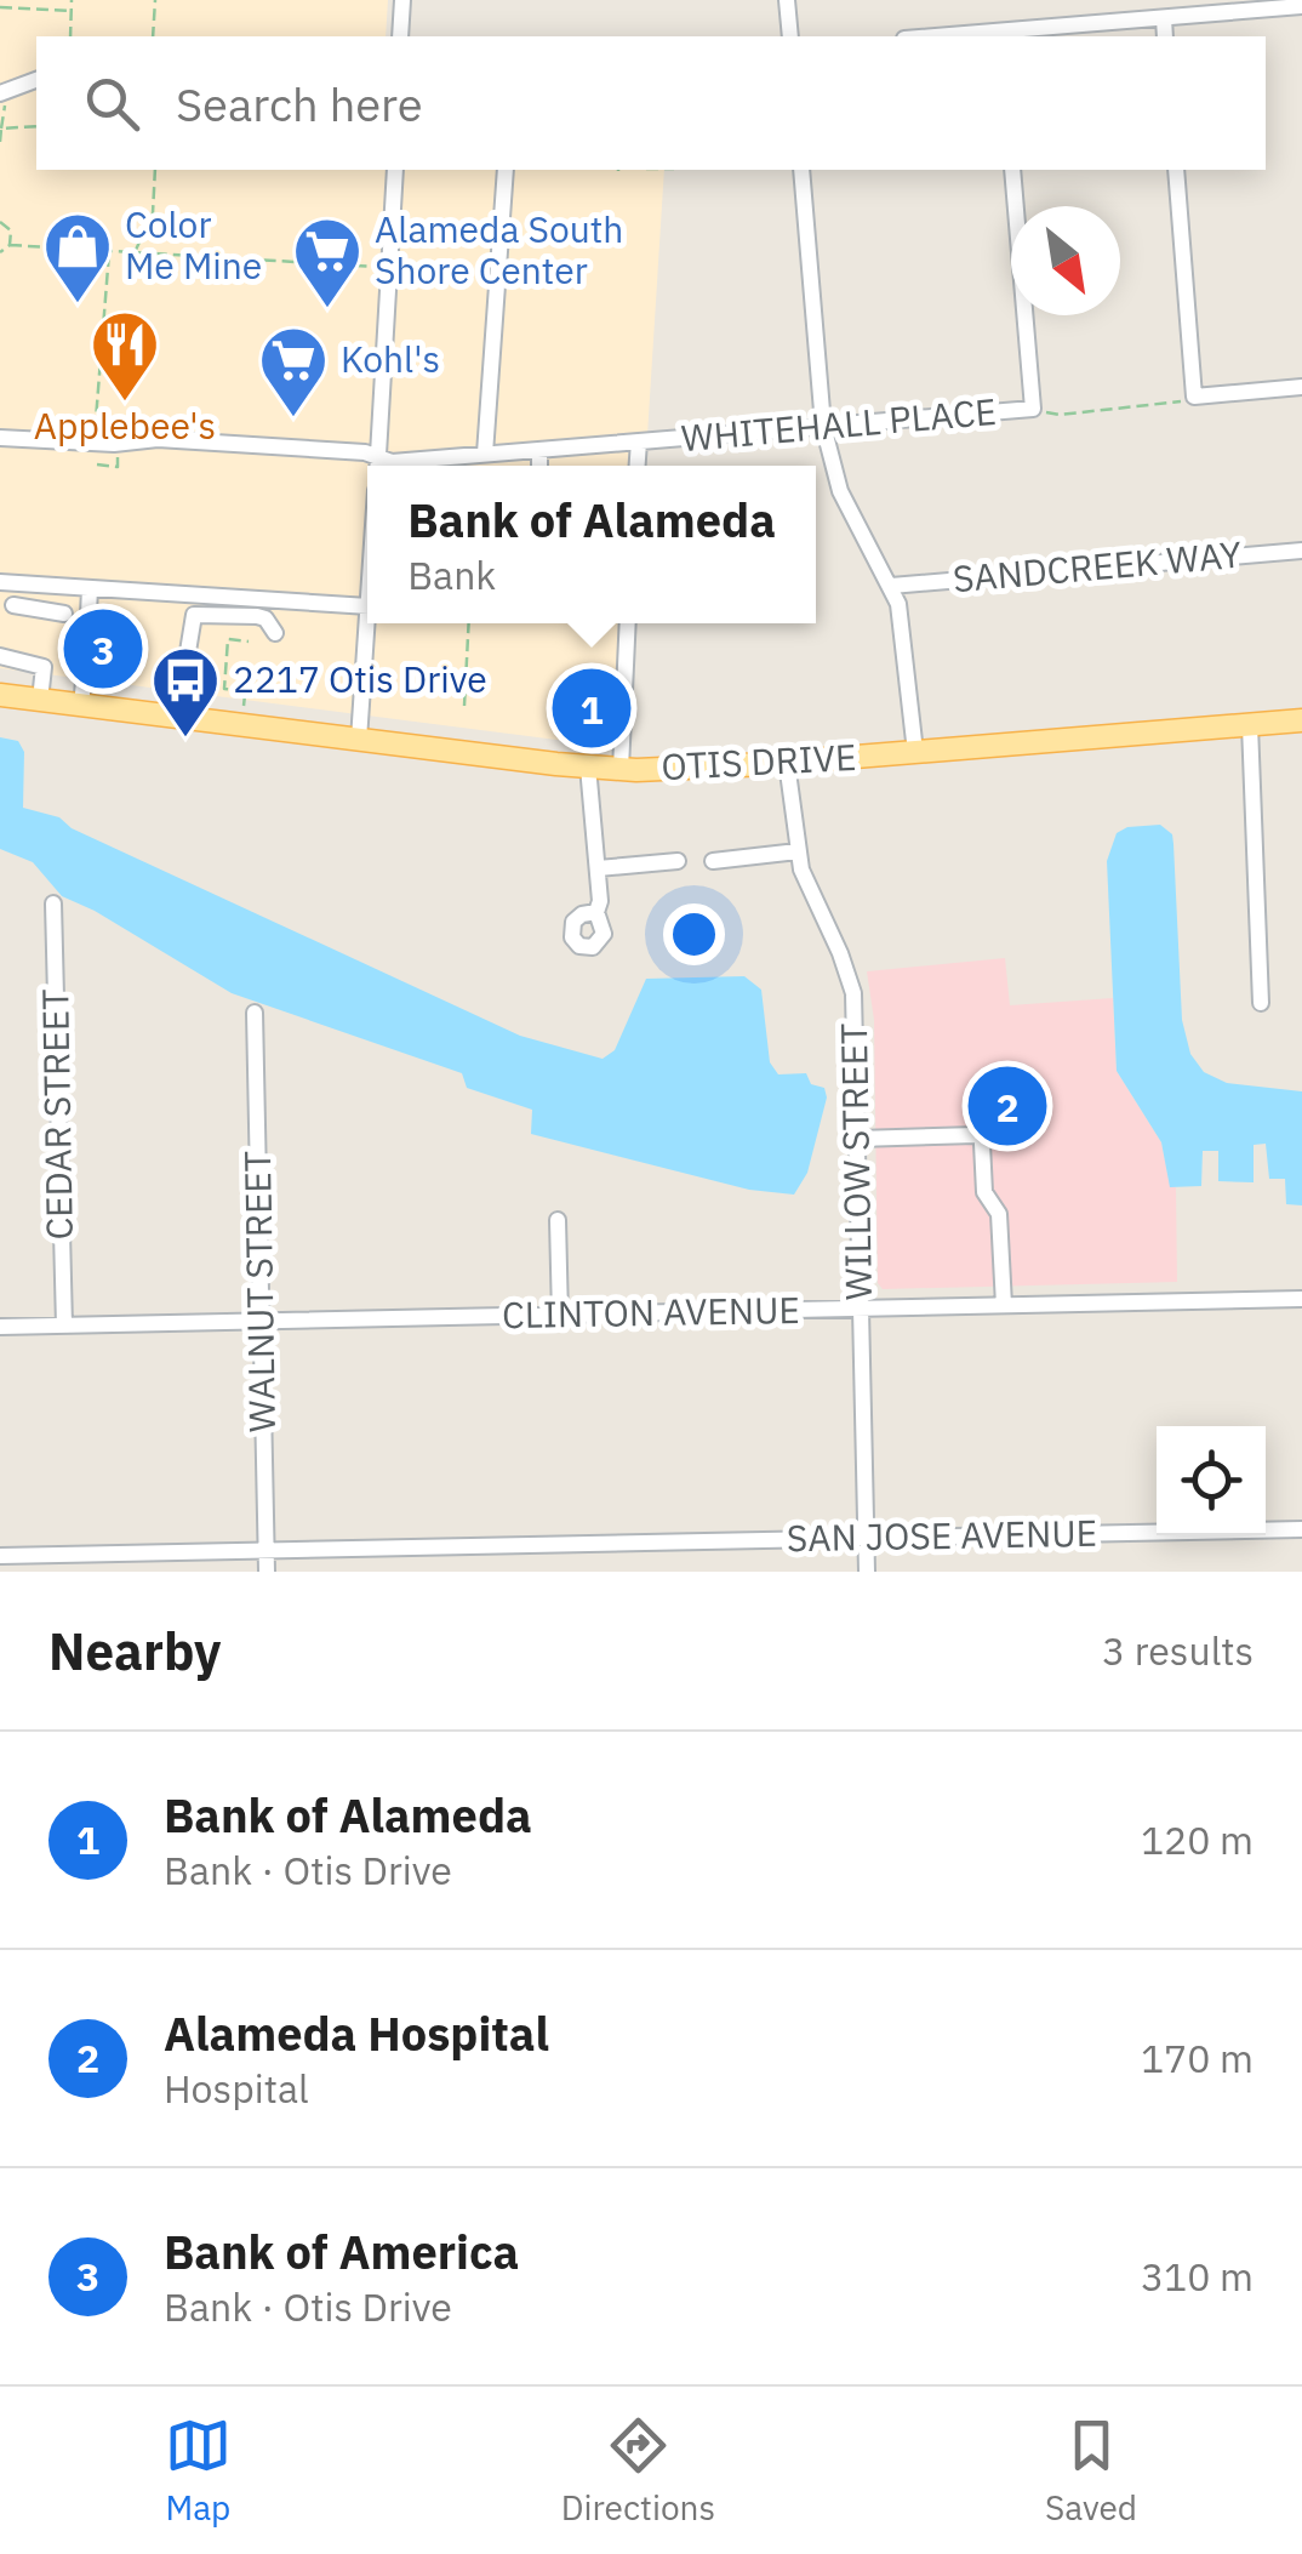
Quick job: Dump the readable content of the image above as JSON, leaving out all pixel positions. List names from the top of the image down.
{
  "streets": {
    "main road": ["OTIS DRIVE"],
    "street": [
      "WHITEHALL PLACE",
      "SANDCREEK WAY",
      "CEDAR STREET",
      "WILLOW STREET",
      "WALNUT STREET",
      "CLINTON AVENUE",
      "SAN JOSE AVENUE"
    ]
  },
  "crossings": [
    ["OTIS DRIVE", "WILLOW STREET"],
    ["CEDAR STREET", "CLINTON AVENUE"],
    ["WILLOW STREET", "CLINTON AVENUE"],
    ["WILLOW STREET", "SAN JOSE AVENUE"],
    ["WALNUT STREET", "CLINTON AVENUE"],
    ["WALNUT STREET", "SAN JOSE AVENUE"]
  ],
  "places": {
    "shop": ["Color Me Mine"],
    "supermarket": ["Alameda South Shore Center", "Kohl's"],
    "restaurant": ["Applebee's"],
    "bus stop": ["2217 Otis Drive"]
  },
  "north": "bottom right",
  "page": {
    "search": "Search here",
    "popup": ["Bank of Alameda", "Bank"],
    "pins": ["3", "1", "2"],
    "heading": ["Nearby", "3 results"],
    "list": [
      {
        "mark": "1",
        "name": "Bank of Alameda",
        "note": "Bank · Otis Drive",
        "value": "120 m"
      },
      {
        "mark": "2",
        "name": "Alameda Hospital",
        "note": "Hospital",
        "value": "170 m"
      },
      {
        "mark": "3",
        "name": "Bank of America",
        "note": "Bank · Otis Drive",
        "value": "310 m"
      }
    ],
    "nav": ["Map", "Directions", "Saved"]
  }
}
